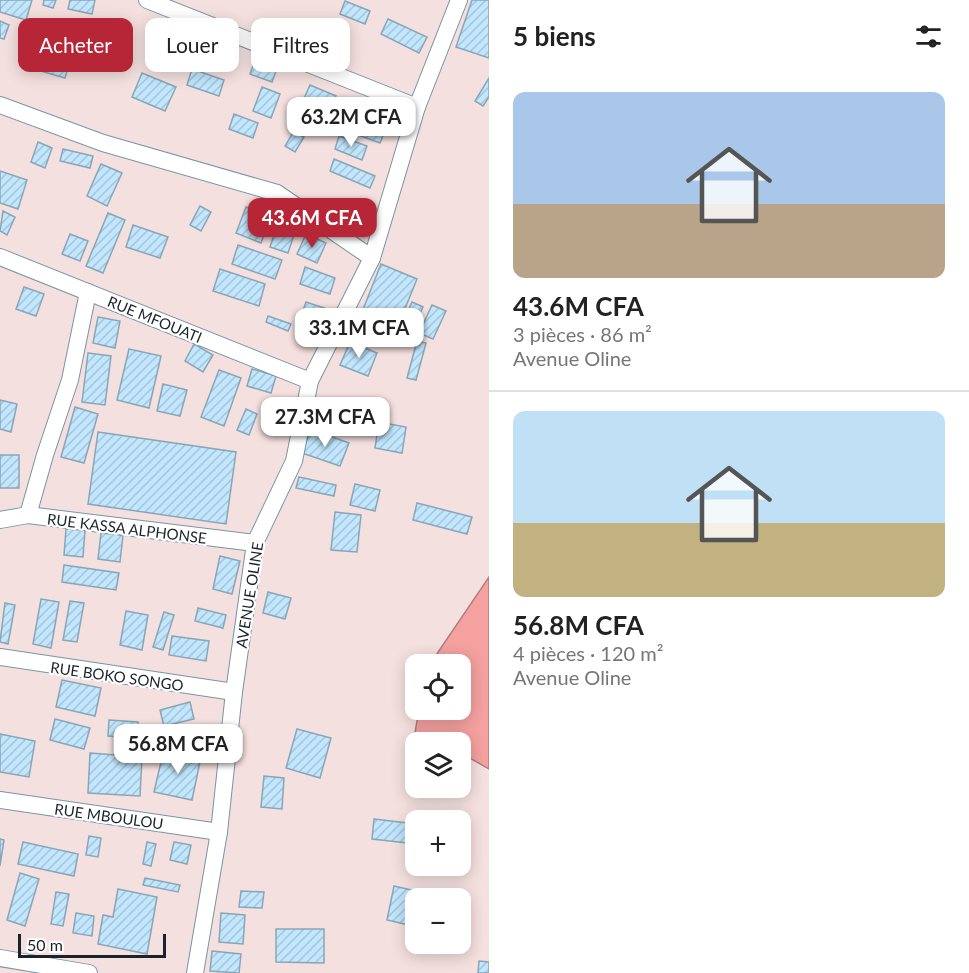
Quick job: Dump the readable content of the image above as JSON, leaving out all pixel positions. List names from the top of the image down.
{
  "streets": {
    "street": [
      "RUE MFOUATI",
      "RUE KASSA ALPHONSE",
      "AVENUE OLINE",
      "RUE BOKO SONGO",
      "RUE MBOULOU"
    ]
  },
  "crossings": [
    ["RUE MFOUATI", "AVENUE OLINE"],
    ["RUE KASSA ALPHONSE", "AVENUE OLINE"],
    ["AVENUE OLINE", "RUE BOKO SONGO"],
    ["AVENUE OLINE", "RUE MBOULOU"]
  ],
  "scale_bar": "50 m",
  "page": {
    "heading": "5 biens",
    "chip": ["Acheter", "Louer", "Filtres"],
    "list": [
      {
        "name": "43.6M CFA",
        "note": "3 pièces · 86 m² · Avenue Oline"
      },
      {
        "name": "56.8M CFA",
        "note": "4 pièces · 120 m² · Avenue Oline"
      }
    ],
    "price": [
      "63.2M CFA",
      "43.6M CFA",
      "33.1M CFA",
      "27.3M CFA",
      "56.8M CFA"
    ],
    "map_buttons": ["+", "−"],
    "scale": "50 m"
  }
}
